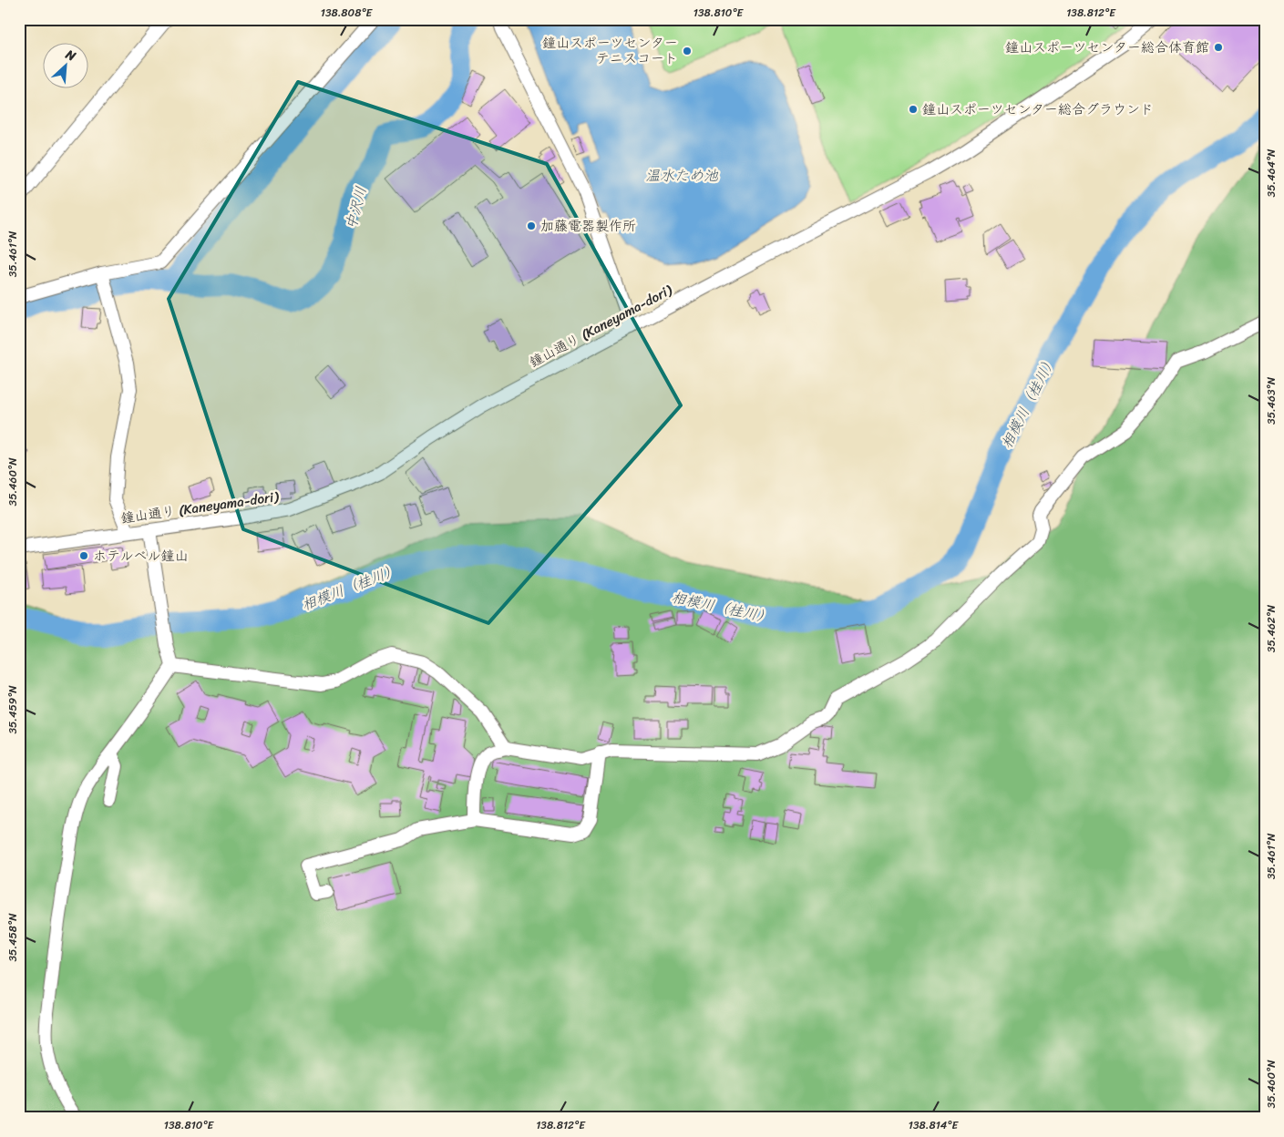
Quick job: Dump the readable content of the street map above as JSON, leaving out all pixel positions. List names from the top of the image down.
{
  "streets": {
    "street": ["鐘山通り (Kaneyama-dori)"]
  },
  "water": ["温水ため池", "中沢川", "相模川（桂川）"],
  "places": [
    "鐘山スポーツセンター総合体育館",
    "鐘山スポーツセンター テニスコート",
    "鐘山スポーツセンター総合グラウンド",
    "加藤電器製作所",
    "ホテルベル鐘山"
  ],
  "north": "top right",
  "coordinates": [
    "138.808°E",
    "138.810°E",
    "138.812°E",
    "35.464°N",
    "35.461°N",
    "35.463°N",
    "35.460°N",
    "35.462°N",
    "35.459°N",
    "35.458°N",
    "138.814°E"
  ]
}
